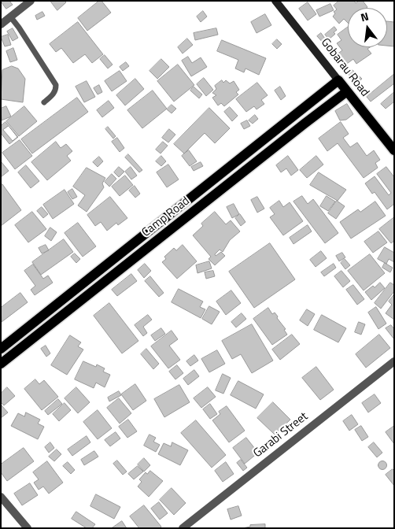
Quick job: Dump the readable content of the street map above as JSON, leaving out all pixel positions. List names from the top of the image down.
{
  "streets": {
    "main road": ["Gobarau Road", "Camp Road"],
    "street": ["Garabi Street"]
  },
  "crossings": [
    ["Gobarau Road", "Camp Road"]
  ],
  "north": "top"
}
